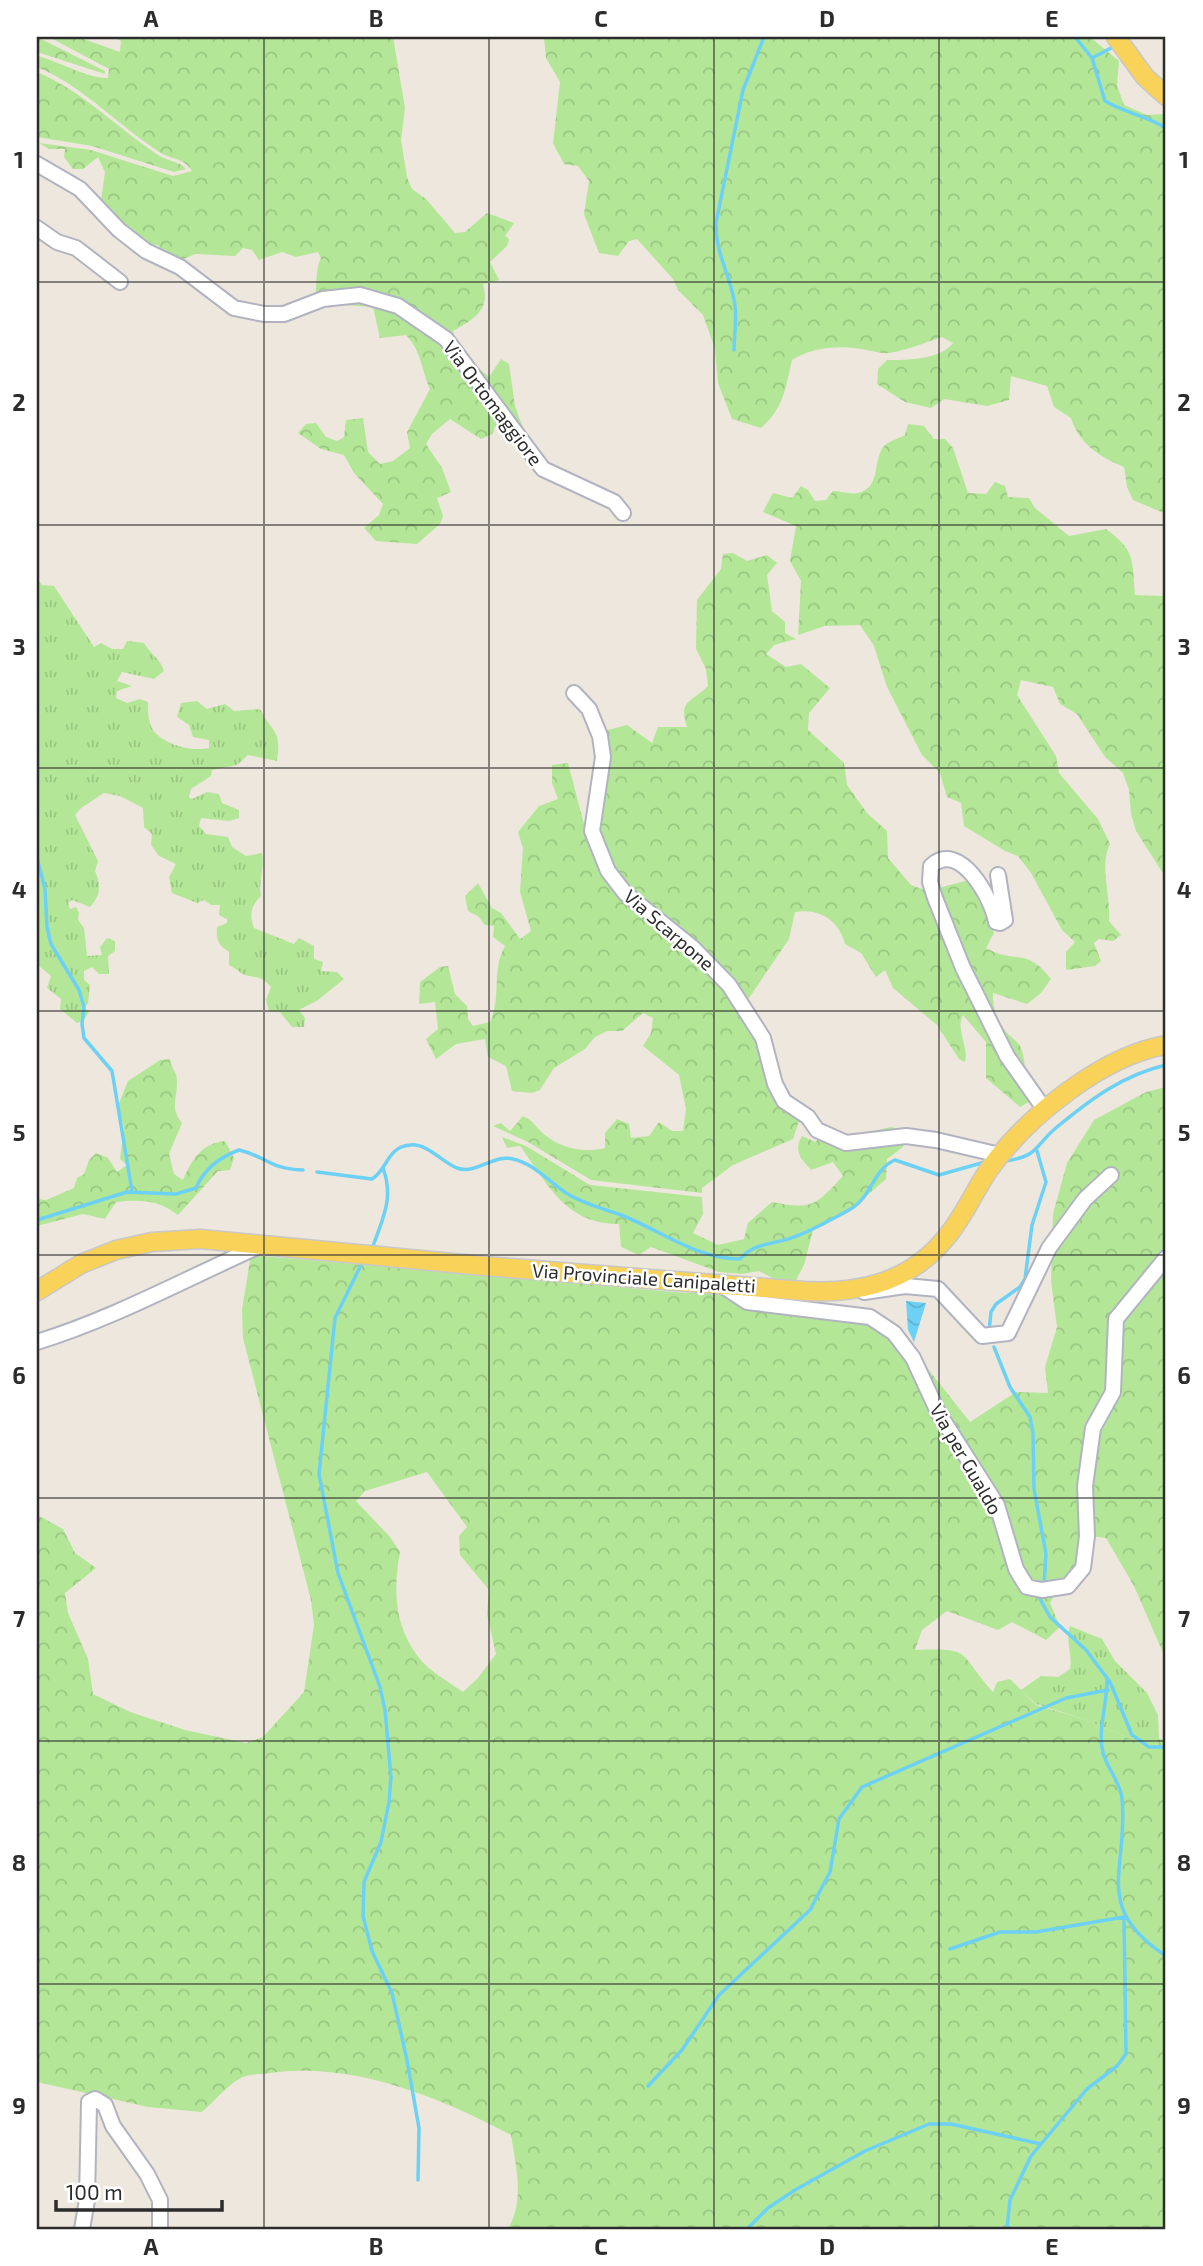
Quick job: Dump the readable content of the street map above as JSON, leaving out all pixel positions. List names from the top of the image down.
{
  "streets": {
    "main road": ["Via Provinciale Canipaletti"],
    "street": ["Via Ortomaggiore", "Via Scarpone", "Via per Gualdo"]
  },
  "crossings": [
    ["Via Scarpone", "Via Provinciale Canipaletti"],
    ["Via Provinciale Canipaletti", "Via per Gualdo"]
  ],
  "scale_bar": "100 m",
  "grid": {
    "columns": [
      "A",
      "B",
      "C",
      "D",
      "E"
    ],
    "rows": [
      "1",
      "2",
      "3",
      "4",
      "5",
      "6",
      "7",
      "8",
      "9"
    ]
  }
}
